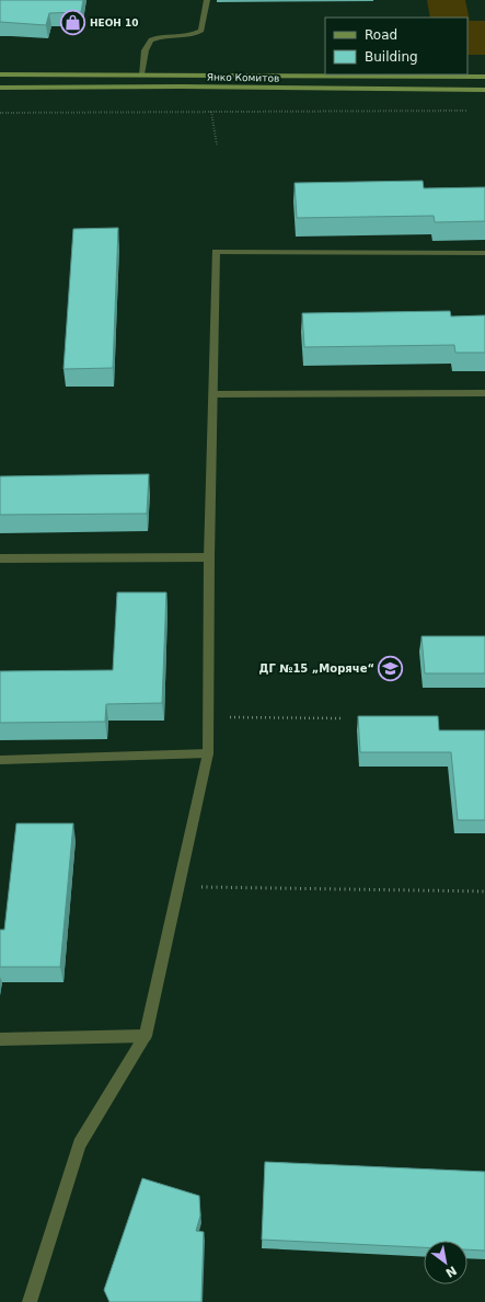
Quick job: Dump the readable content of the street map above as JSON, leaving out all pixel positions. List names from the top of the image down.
{
  "streets": {
    "main road": ["Янко Комитов"]
  },
  "places": {
    "shop": ["НЕОН 10"],
    "school or university": ["ДГ №15 „Моряче“"]
  },
  "legend": ["Road", "Building"],
  "north": "bottom right"
}
